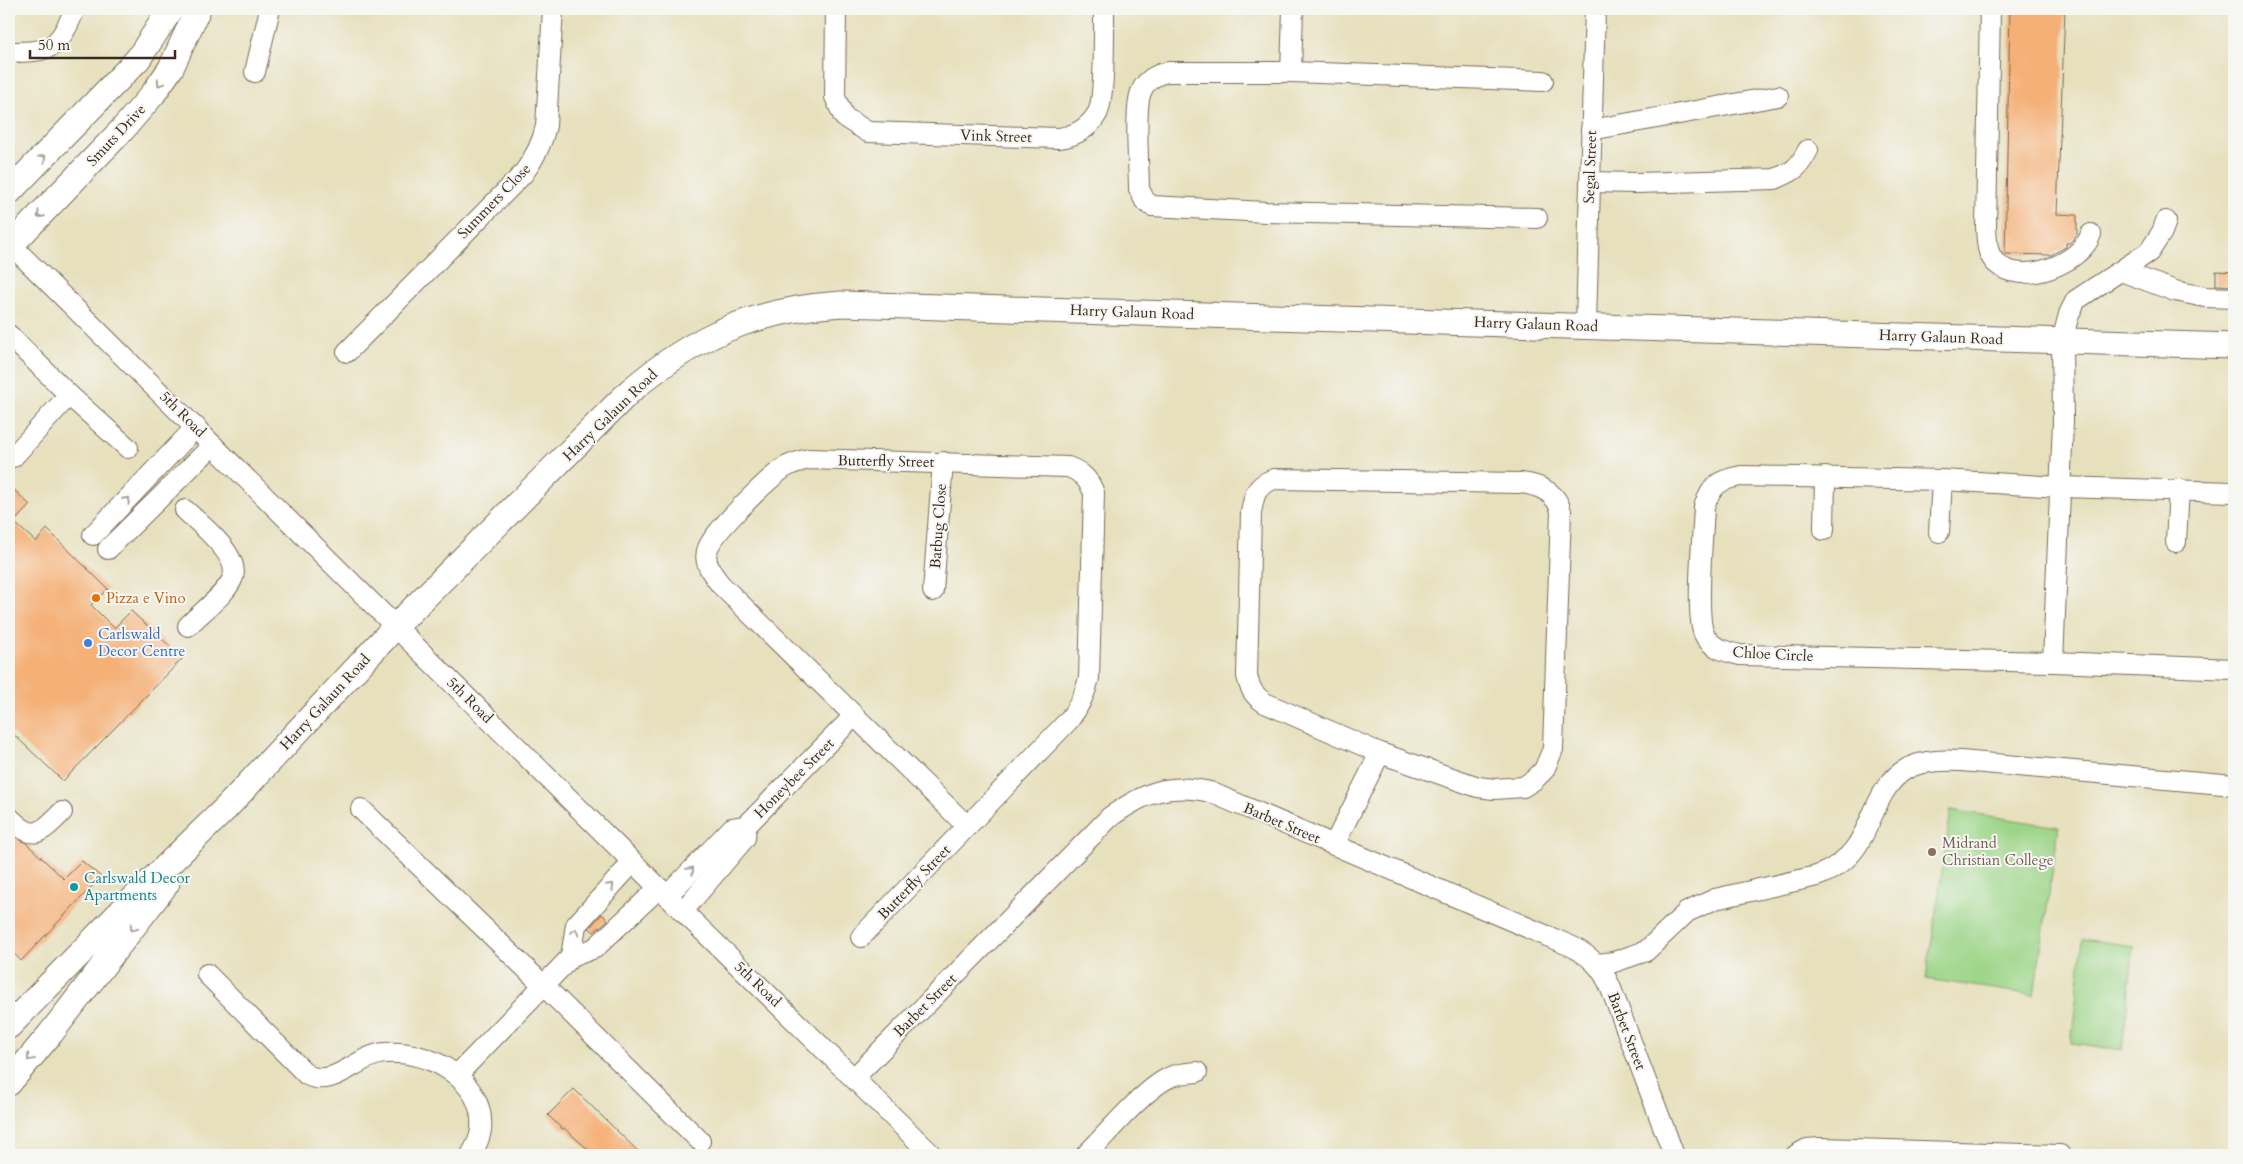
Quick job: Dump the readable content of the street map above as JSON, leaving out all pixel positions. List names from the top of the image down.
{
  "streets": {
    "main road": ["Smuts Drive", "Harry Galaun Road"],
    "street": [
      "Vink Street",
      "Segal Street",
      "Summers Close",
      "5th Road",
      "Butterfly Street",
      "Batbug Close",
      "Chloe Circle",
      "Honeybee Street",
      "Barbet Street"
    ]
  },
  "crossings": [
    ["Smuts Drive", "5th Road"],
    ["Segal Street", "Harry Galaun Road"],
    ["Harry Galaun Road", "5th Road"],
    ["5th Road", "Honeybee Street"],
    ["5th Road", "Barbet Street"],
    ["Butterfly Street", "Batbug Close"],
    ["Butterfly Street", "Honeybee Street"]
  ],
  "places": [
    "Pizza e Vino",
    "Carlswald Decor Centre",
    "Midrand Christian College",
    "Carlswald Decor Apartments"
  ],
  "scale_bar": "50 m"
}
